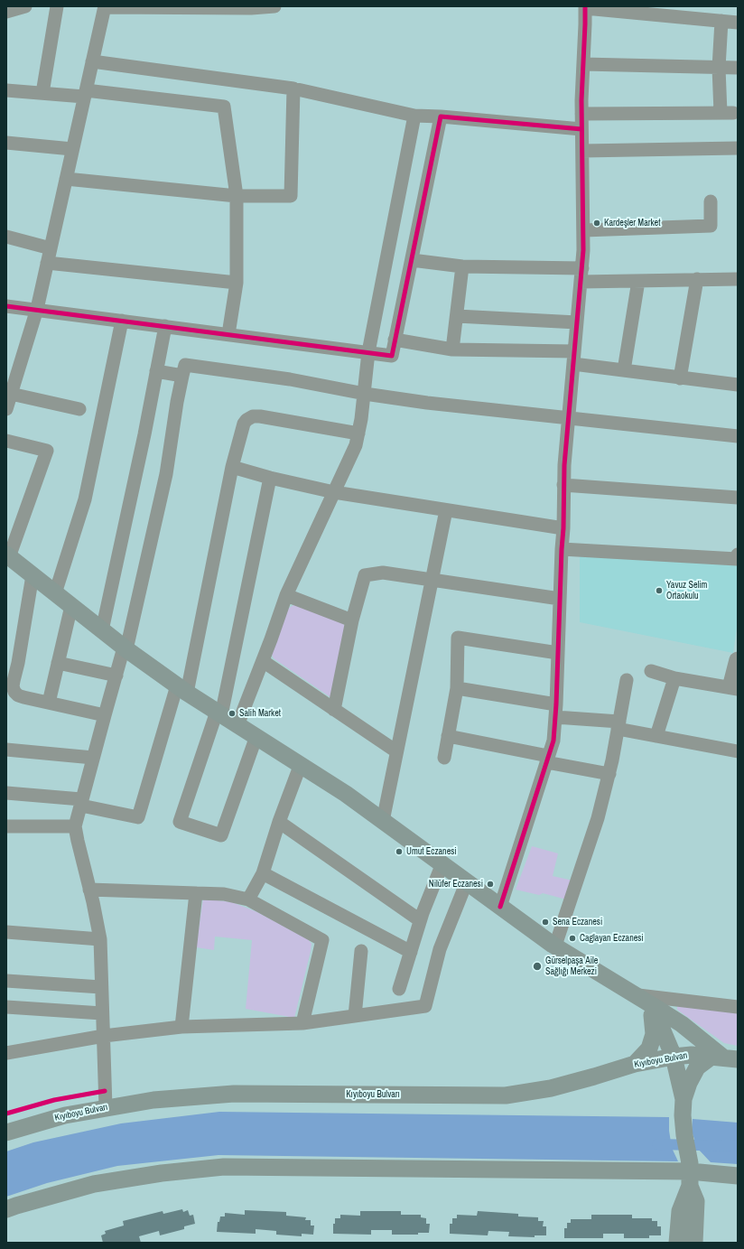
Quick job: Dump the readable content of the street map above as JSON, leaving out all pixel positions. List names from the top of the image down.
{
  "streets": {
    "main road": ["Kıyıboyu Bulvarı"]
  },
  "places": [
    "Kardeşler Market",
    "Yavuz Selim Ortaokulu",
    "Salih Market",
    "Umut Eczanesi",
    "Nilüfer Eczanesi",
    "Sena Eczanesi",
    "Caglayan Eczanesi",
    "Gürselpaşa Aile Sağlığı Merkezi"
  ]
}
